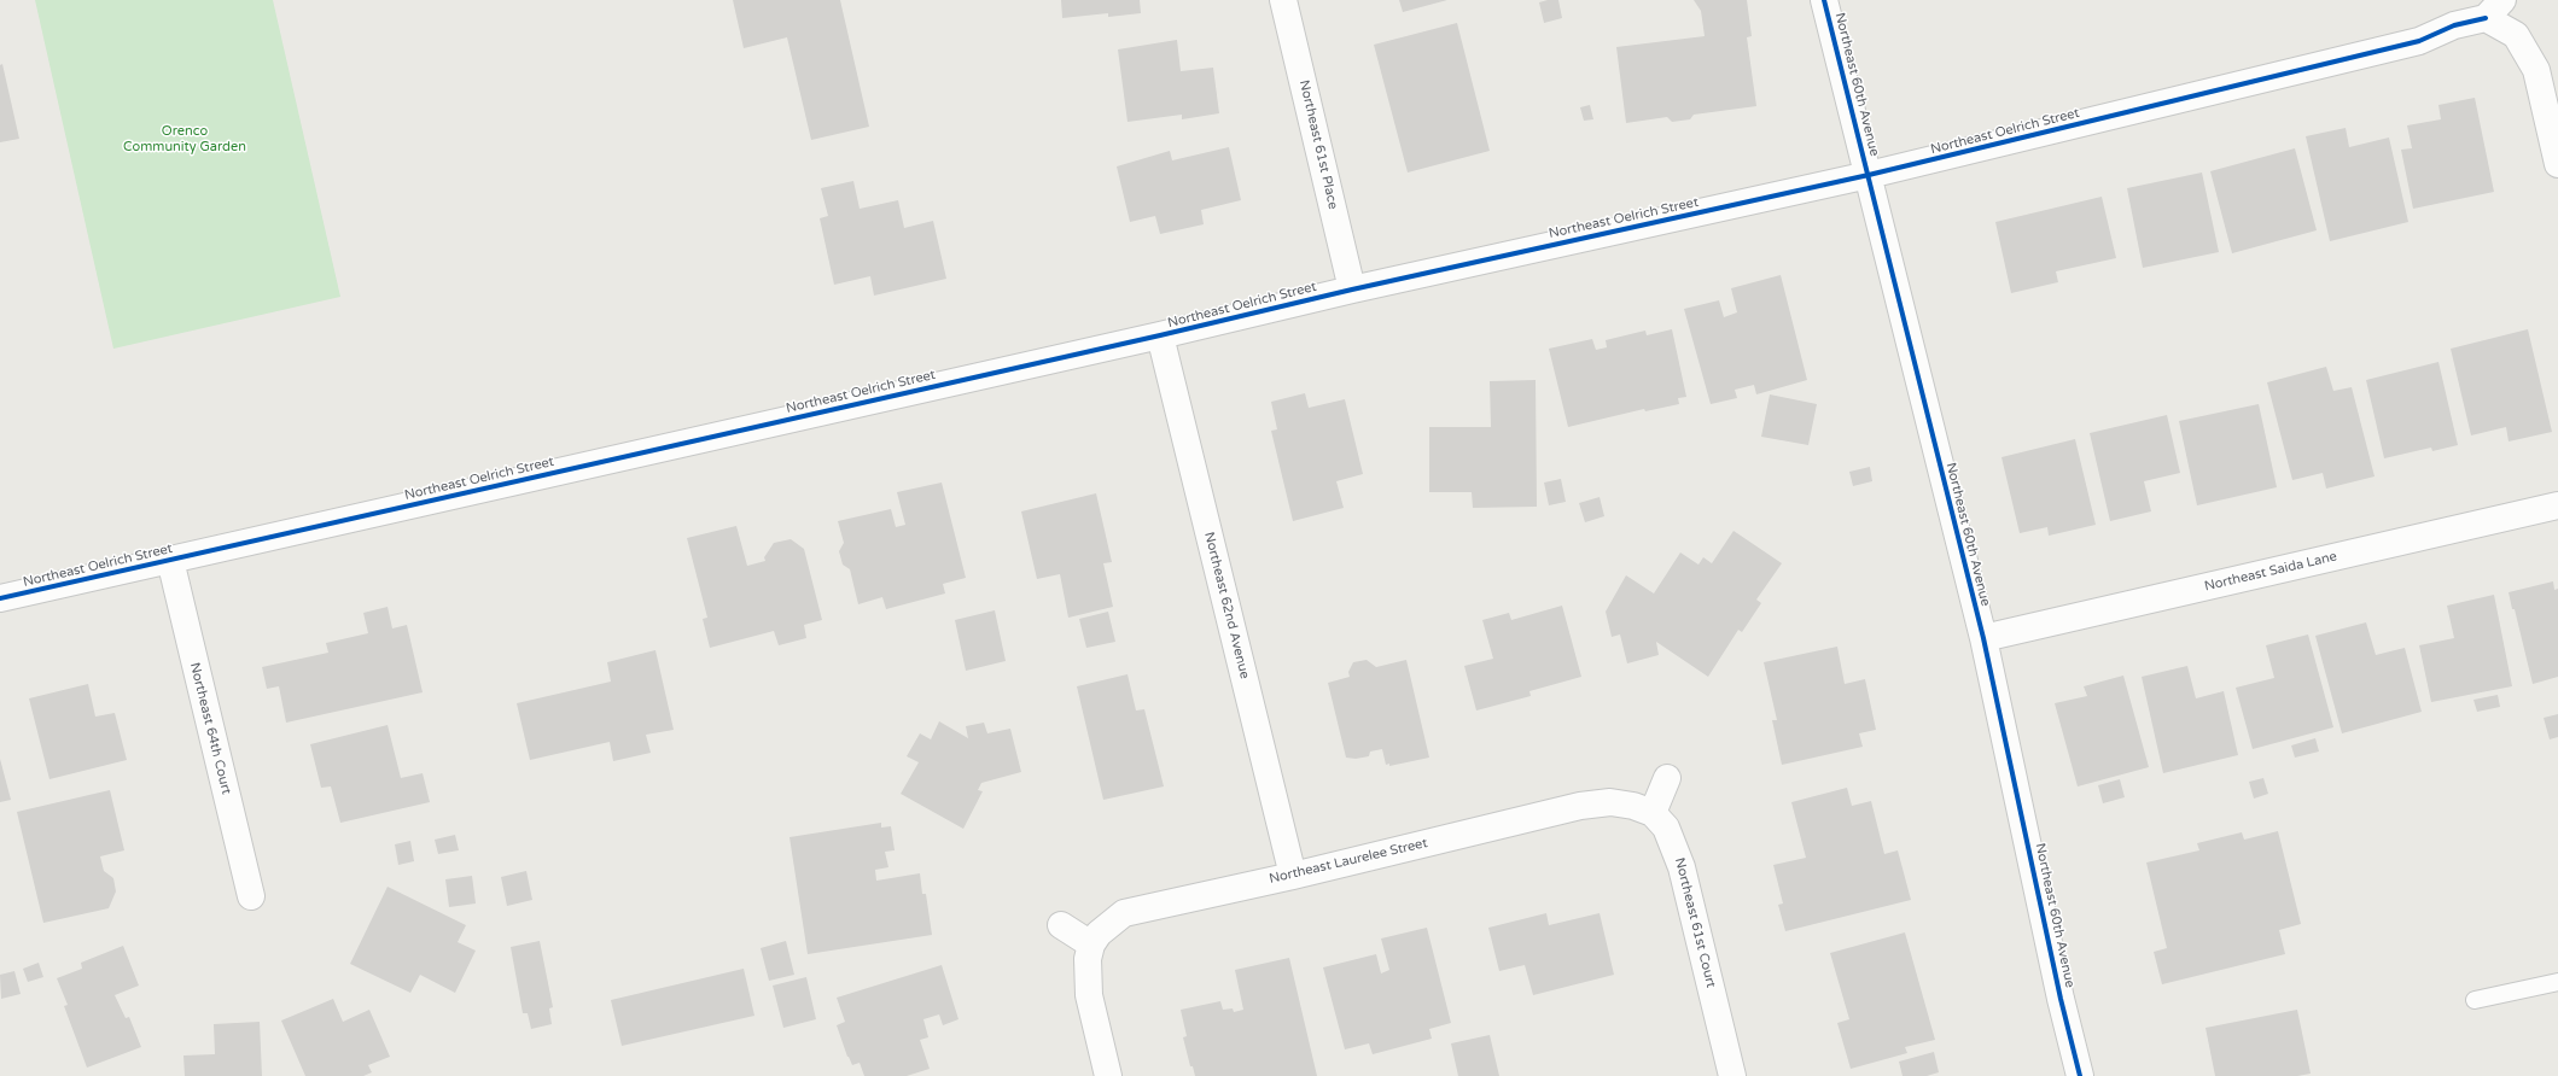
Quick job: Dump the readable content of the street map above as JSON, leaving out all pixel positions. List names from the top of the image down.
{
  "streets": {
    "street": [
      "Northeast 60th Avenue",
      "Northeast Oelrich Street",
      "Northeast 61st Place",
      "Northeast Saida Lane",
      "Northeast 62nd Avenue",
      "Northeast 64th Court",
      "Northeast Laurelee Street",
      "Northeast 61st Court"
    ]
  },
  "crossings": [
    ["Northeast 60th Avenue", "Northeast Oelrich Street"],
    ["Northeast 60th Avenue", "Northeast Saida Lane"],
    ["Northeast Oelrich Street", "Northeast 61st Place"],
    ["Northeast Oelrich Street", "Northeast 62nd Avenue"],
    ["Northeast Oelrich Street", "Northeast 64th Court"],
    ["Northeast 62nd Avenue", "Northeast Laurelee Street"],
    ["Northeast Laurelee Street", "Northeast 61st Court"]
  ],
  "parks": ["Orenco Community Garden"]
}
